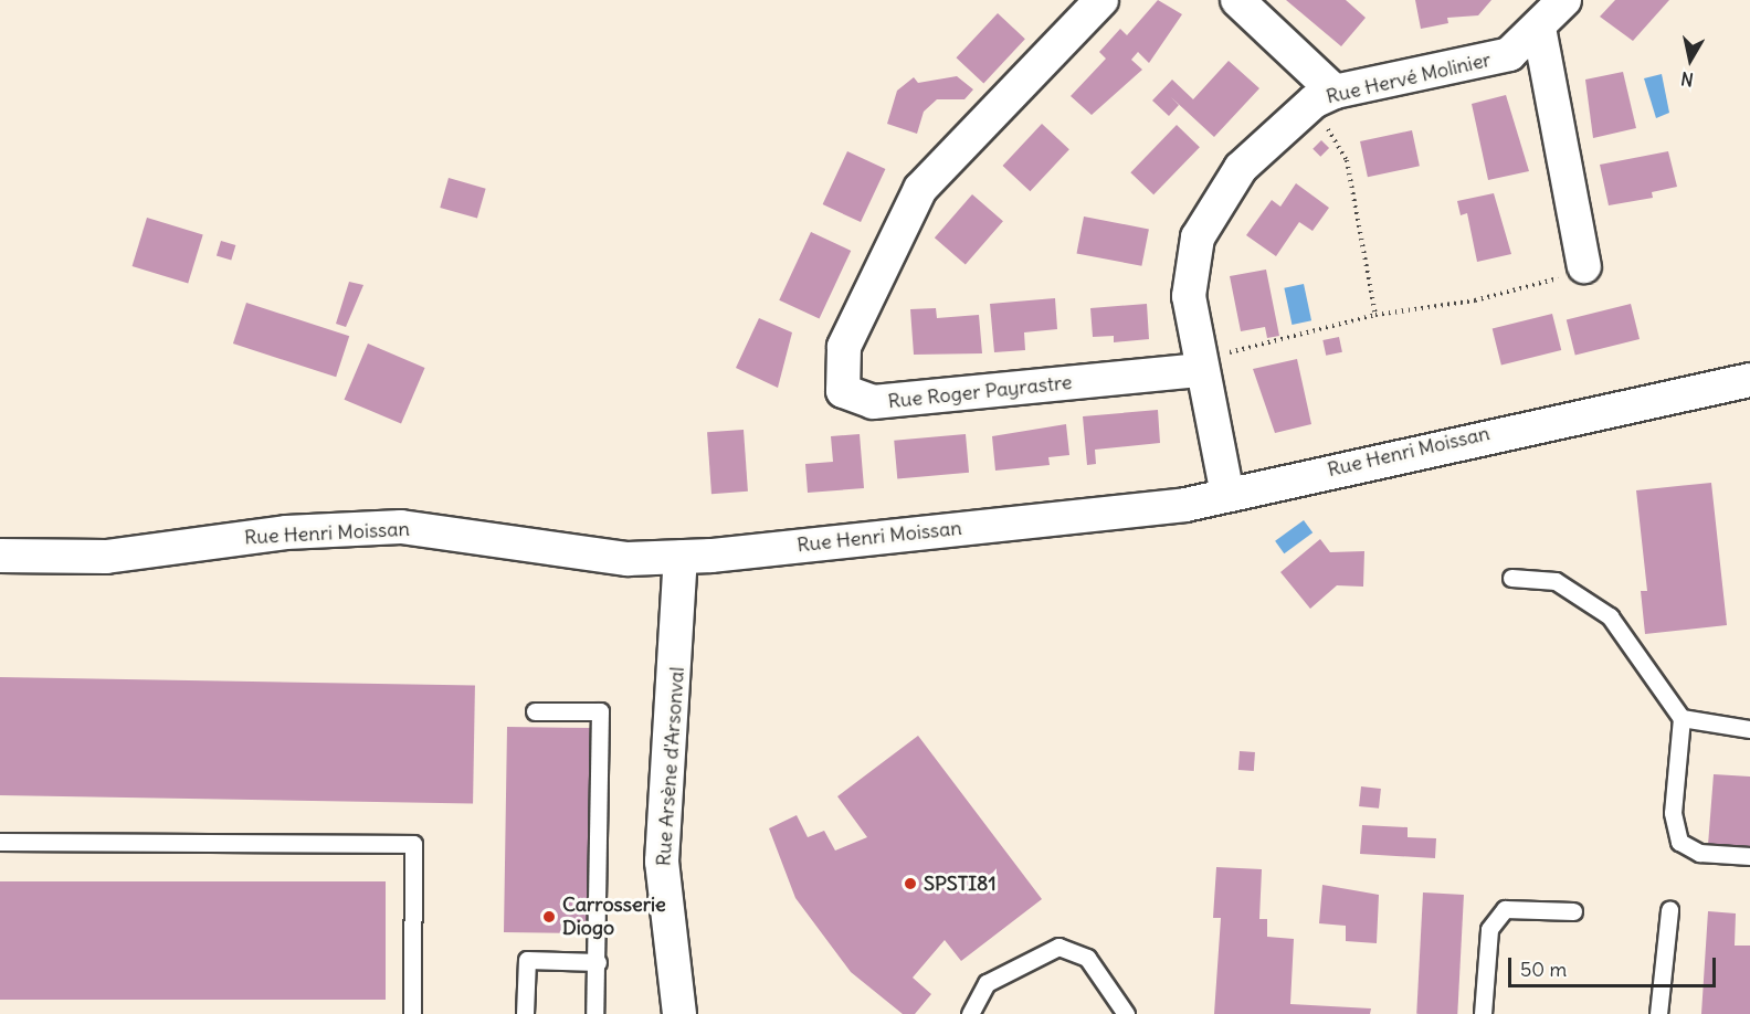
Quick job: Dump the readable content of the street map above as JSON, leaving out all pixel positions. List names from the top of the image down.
{
  "streets": {
    "street": [
      "Rue Hervé Molinier",
      "Rue Roger Payrastre",
      "Rue Henri Moissan",
      "Rue Arsène d'Arsonval"
    ]
  },
  "crossings": [
    ["Rue Hervé Molinier", "Rue Roger Payrastre"],
    ["Rue Hervé Molinier", "Rue Henri Moissan"],
    ["Rue Henri Moissan", "Rue Arsène d'Arsonval"]
  ],
  "places": ["SPSTI81", "Carrosserie Diogo"],
  "scale_bar": "50 m",
  "north": "bottom"
}
